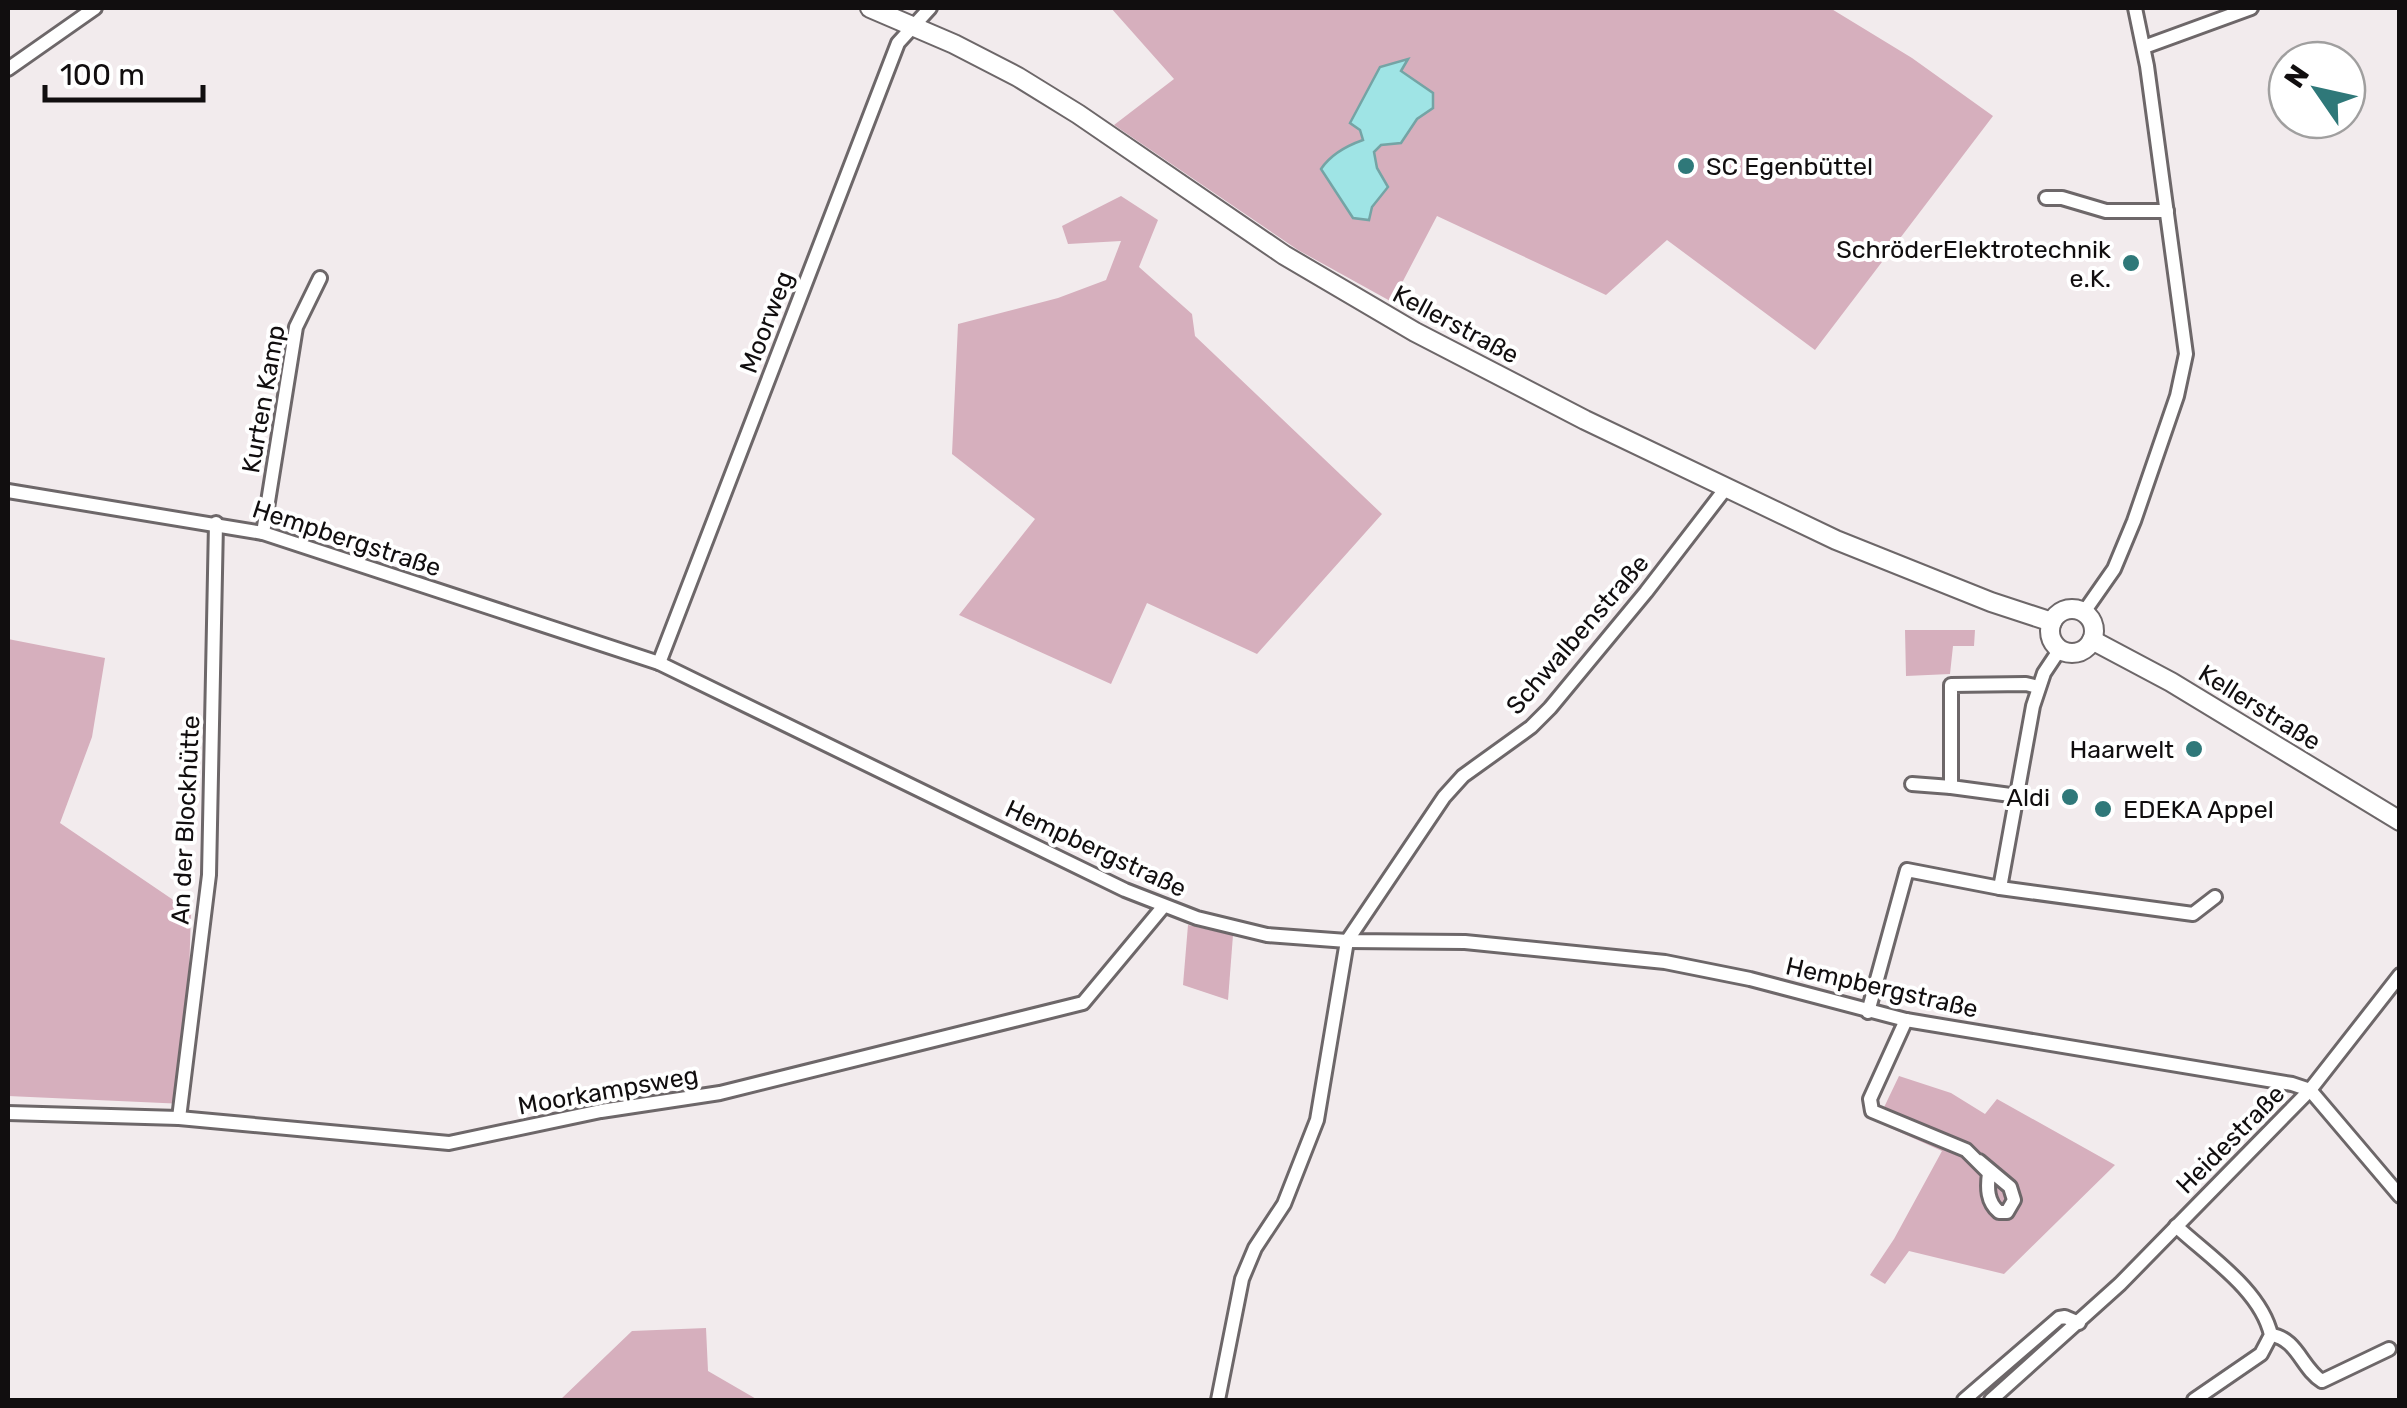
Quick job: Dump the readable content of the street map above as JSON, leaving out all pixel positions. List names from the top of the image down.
{
  "streets": {
    "main road": ["Kellerstraße"],
    "street": [
      "Moorweg",
      "Kurten Kamp",
      "Hempbergstraße",
      "Schwalbenstraße",
      "An der Blockhütte",
      "Moorkampsweg",
      "Heidestraße"
    ]
  },
  "crossings": [
    ["Moorweg", "Kellerstraße"],
    ["Moorweg", "Hempbergstraße"],
    ["Kellerstraße", "Schwalbenstraße"],
    ["Kurten Kamp", "Hempbergstraße"],
    ["Hempbergstraße", "Schwalbenstraße"],
    ["Hempbergstraße", "An der Blockhütte"],
    ["Hempbergstraße", "Moorkampsweg"],
    ["Hempbergstraße", "Heidestraße"],
    ["An der Blockhütte", "Moorkampsweg"]
  ],
  "places": [
    "SC Egenbüttel",
    "SchröderElektrotechnik e.K.",
    "Haarwelt",
    "Aldi",
    "EDEKA Appel"
  ],
  "scale_bar": "100 m",
  "north": "top left"
}
